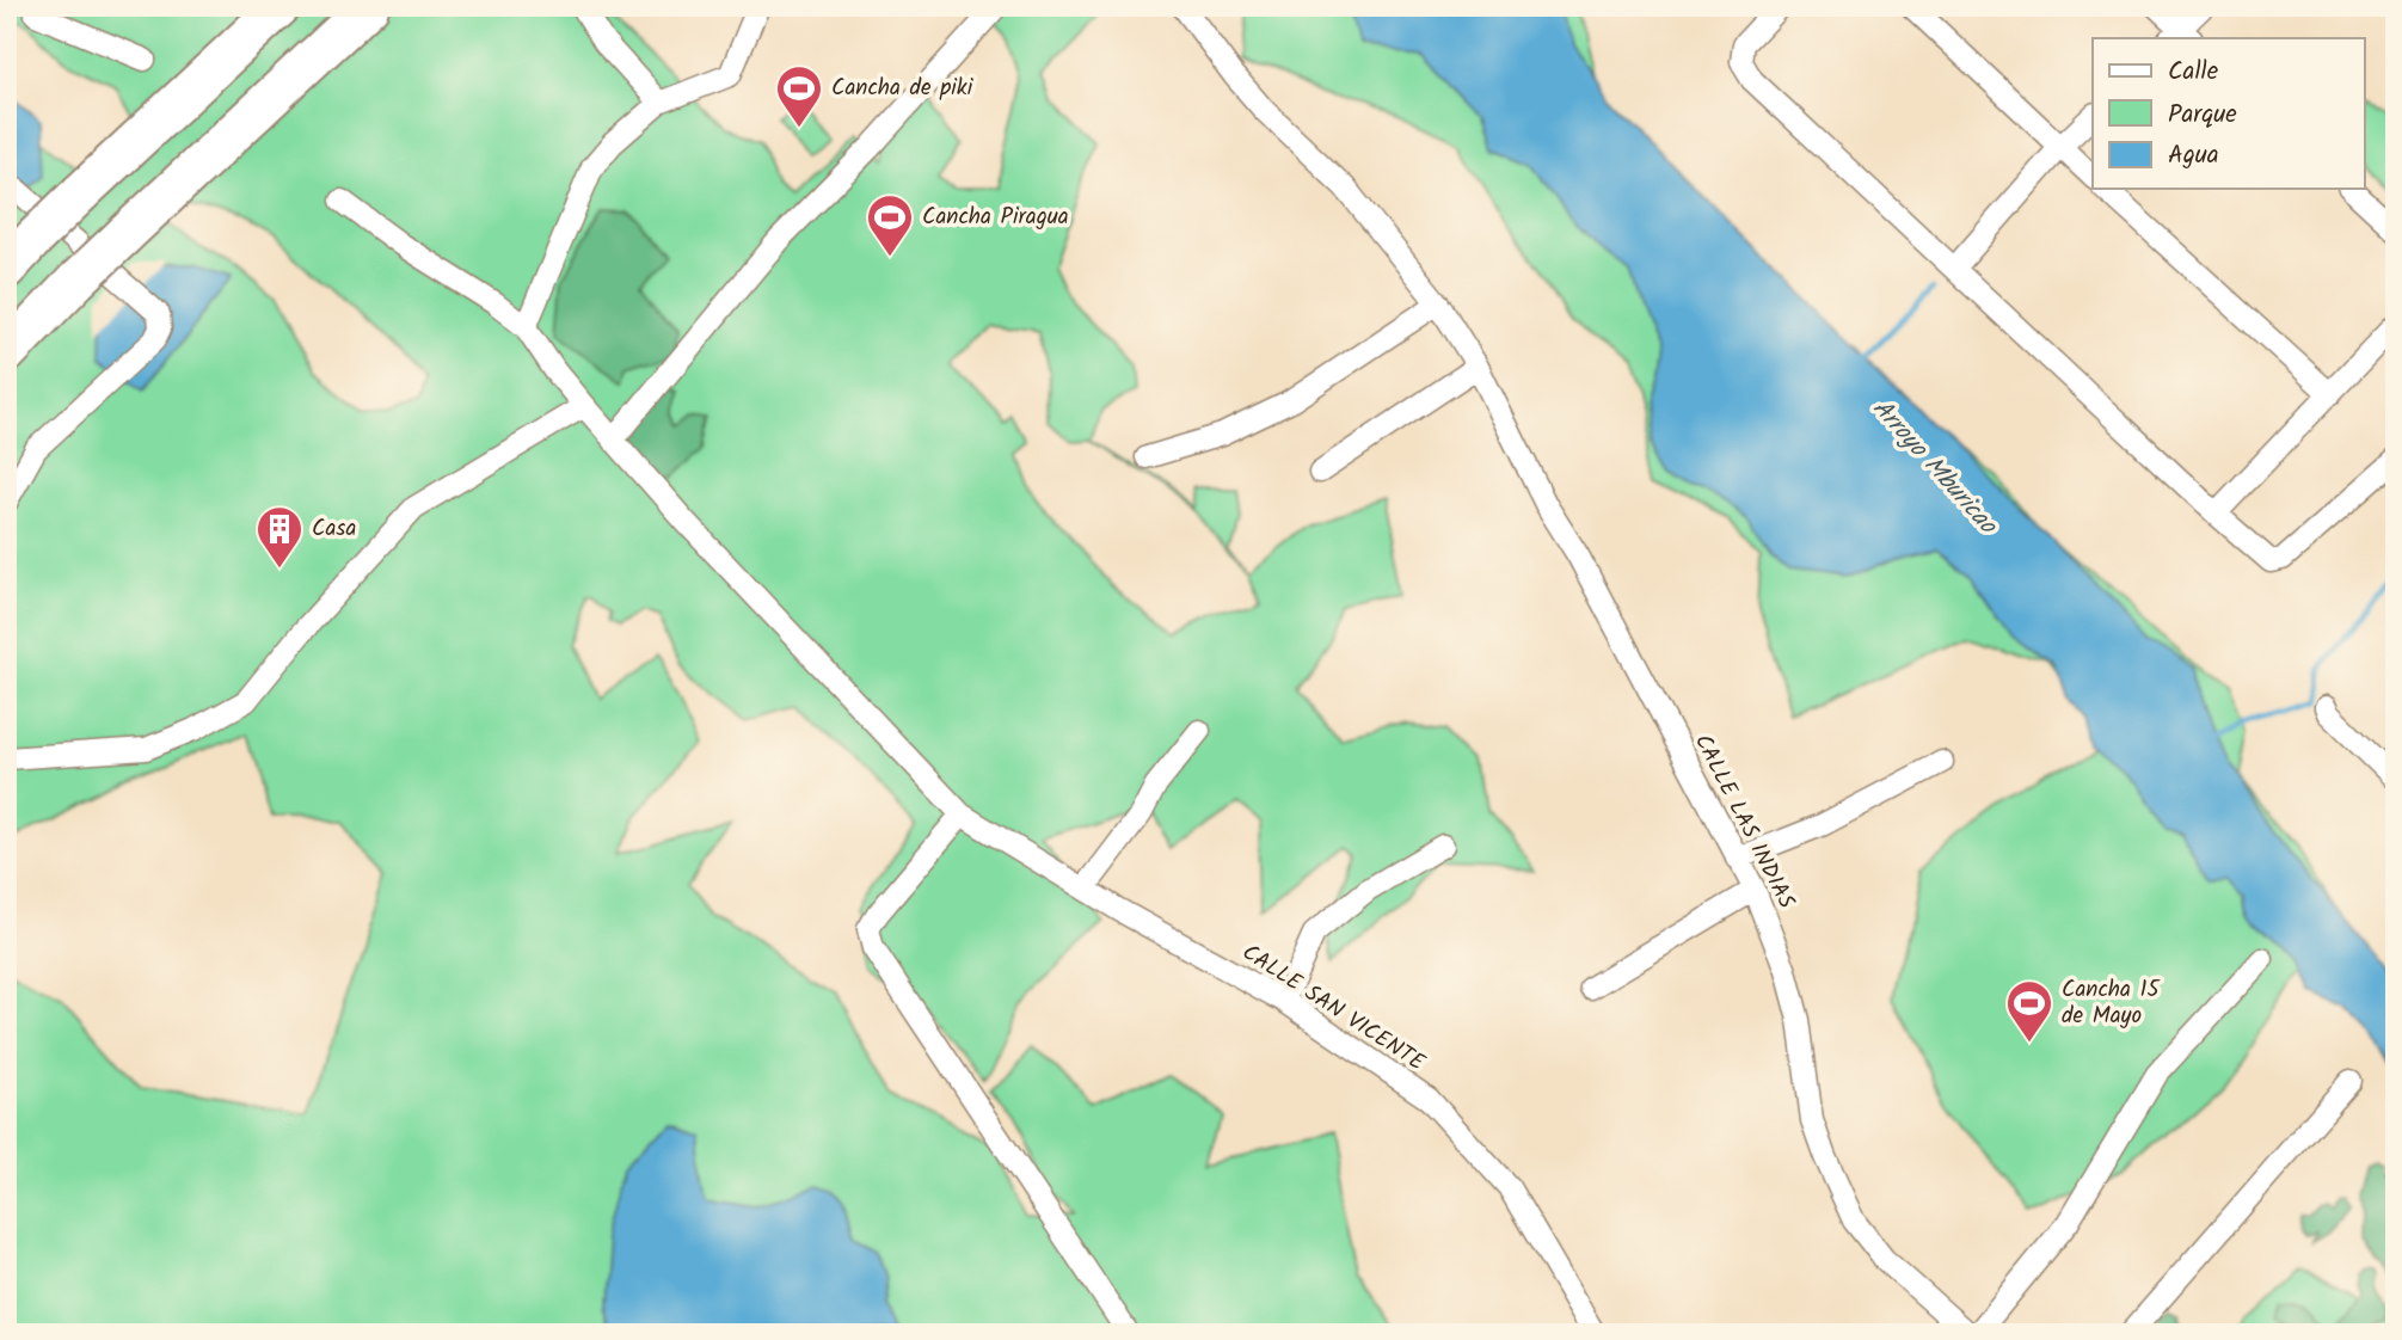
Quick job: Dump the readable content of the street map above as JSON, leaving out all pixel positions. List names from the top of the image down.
{
  "streets": {
    "street": ["CALLE LAS INDIAS", "CALLE SAN VICENTE"]
  },
  "water": ["Arroyo Mburicao"],
  "places": {
    "sports": ["Cancha de piki", "Cancha Piragua", "Cancha 15 de Mayo"],
    "building": ["Casa"]
  },
  "legend": ["Calle", "Parque", "Agua"]
}
